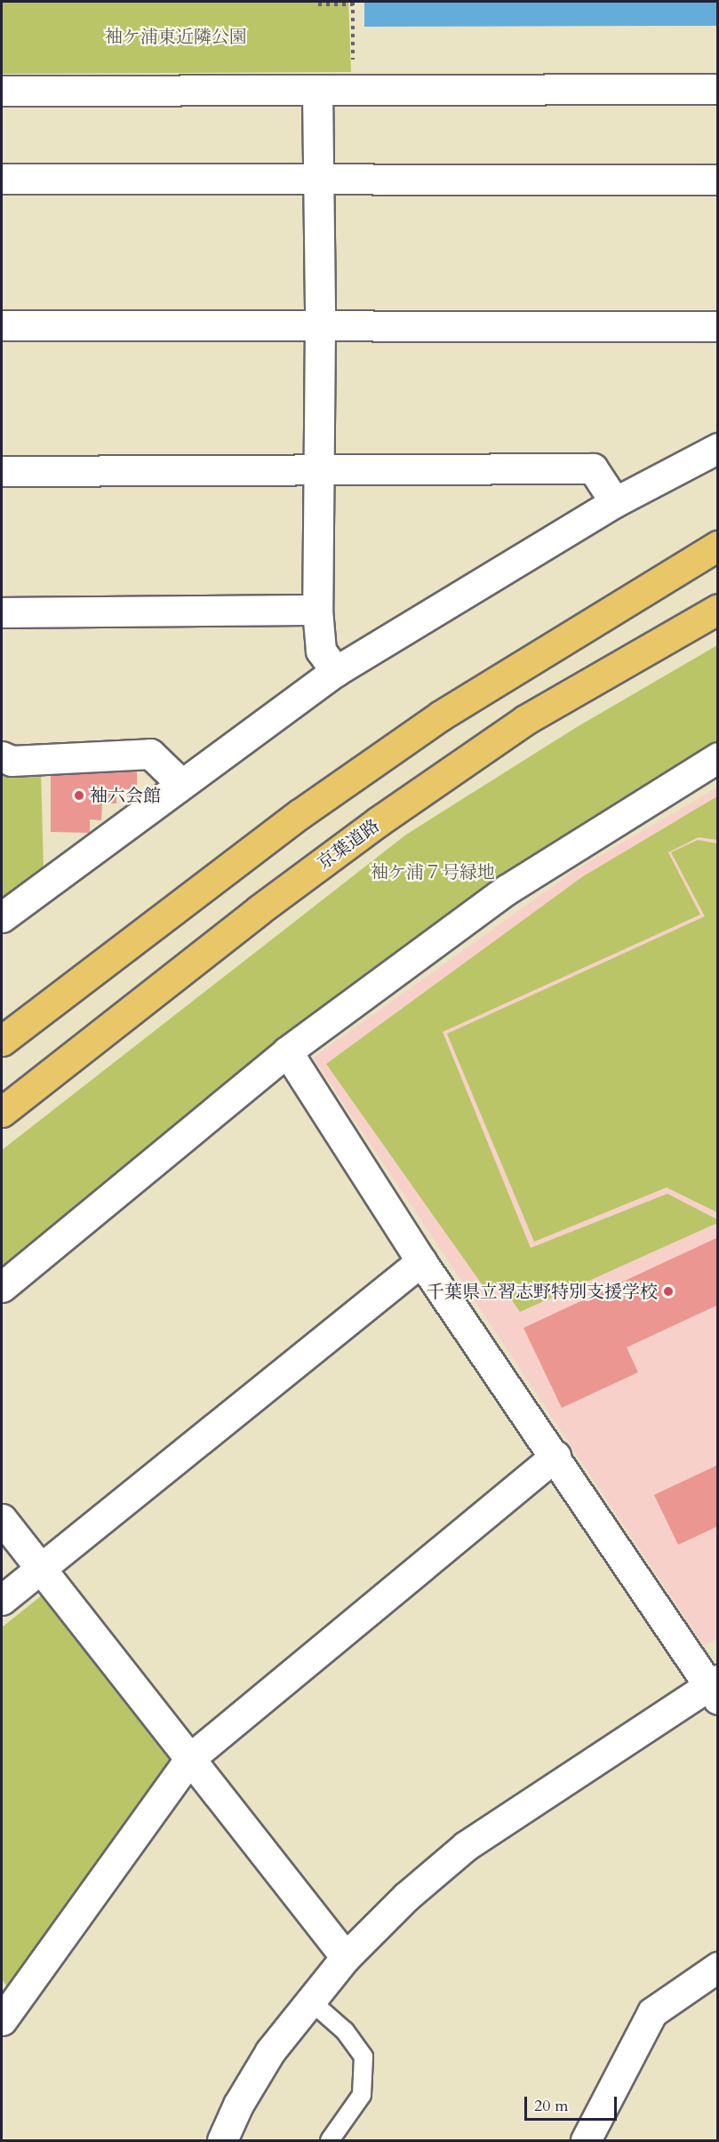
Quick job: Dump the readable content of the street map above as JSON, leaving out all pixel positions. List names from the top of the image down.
{
  "streets": {
    "highway": ["京葉道路"]
  },
  "parks": ["袖ケ浦東近隣公園", "袖ケ浦７号緑地"],
  "places": ["袖六会館", "千葉県立習志野特別支援学校"],
  "scale_bar": "20 m"
}
